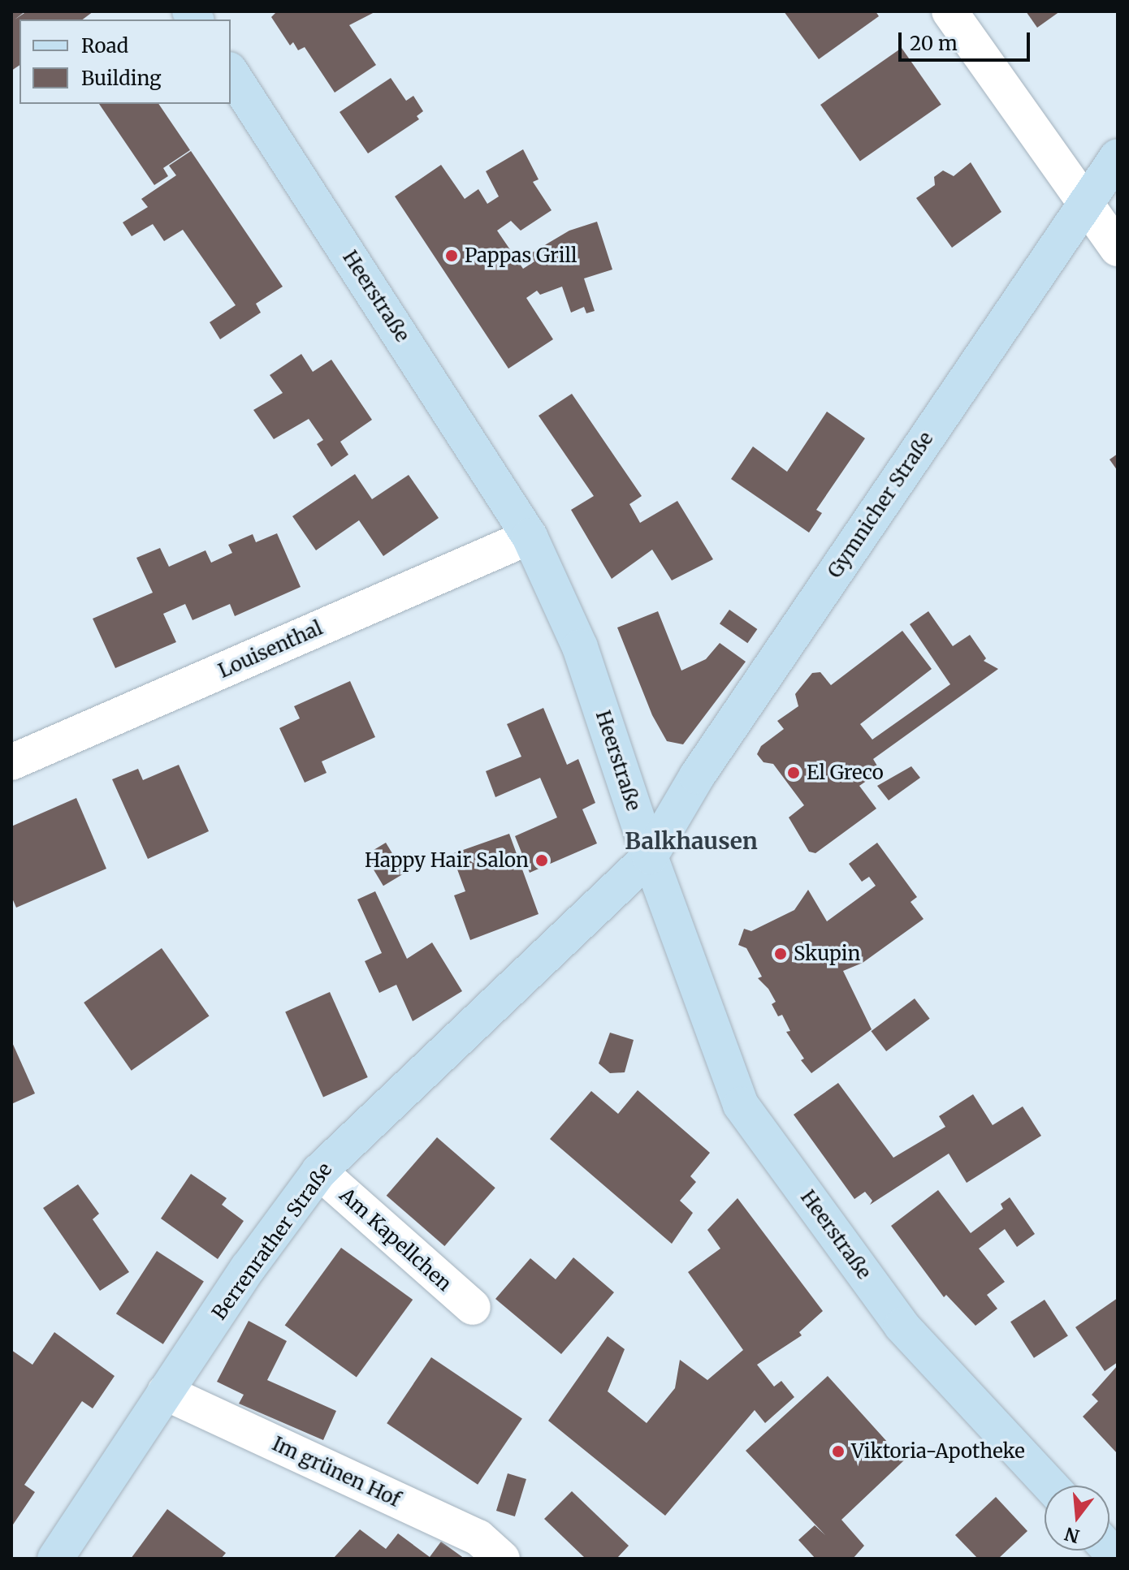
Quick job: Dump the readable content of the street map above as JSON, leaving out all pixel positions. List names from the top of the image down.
{
  "streets": {
    "street": [
      "Heerstraße",
      "Gymnicher Straße",
      "Louisenthal",
      "Am Kapellchen",
      "Berrenrather Straße",
      "Im grünen Hof"
    ]
  },
  "crossings": [
    ["Heerstraße", "Gymnicher Straße"],
    ["Heerstraße", "Louisenthal"],
    ["Heerstraße", "Berrenrather Straße"],
    ["Gymnicher Straße", "Berrenrather Straße"],
    ["Am Kapellchen", "Berrenrather Straße"],
    ["Berrenrather Straße", "Im grünen Hof"]
  ],
  "districts": ["Balkhausen"],
  "places": [
    "Pappas Grill",
    "El Greco",
    "Happy Hair Salon",
    "Skupin",
    "Viktoria-Apotheke"
  ],
  "legend": ["Road", "Building"],
  "scale_bar": "20 m",
  "north": "bottom"
}
